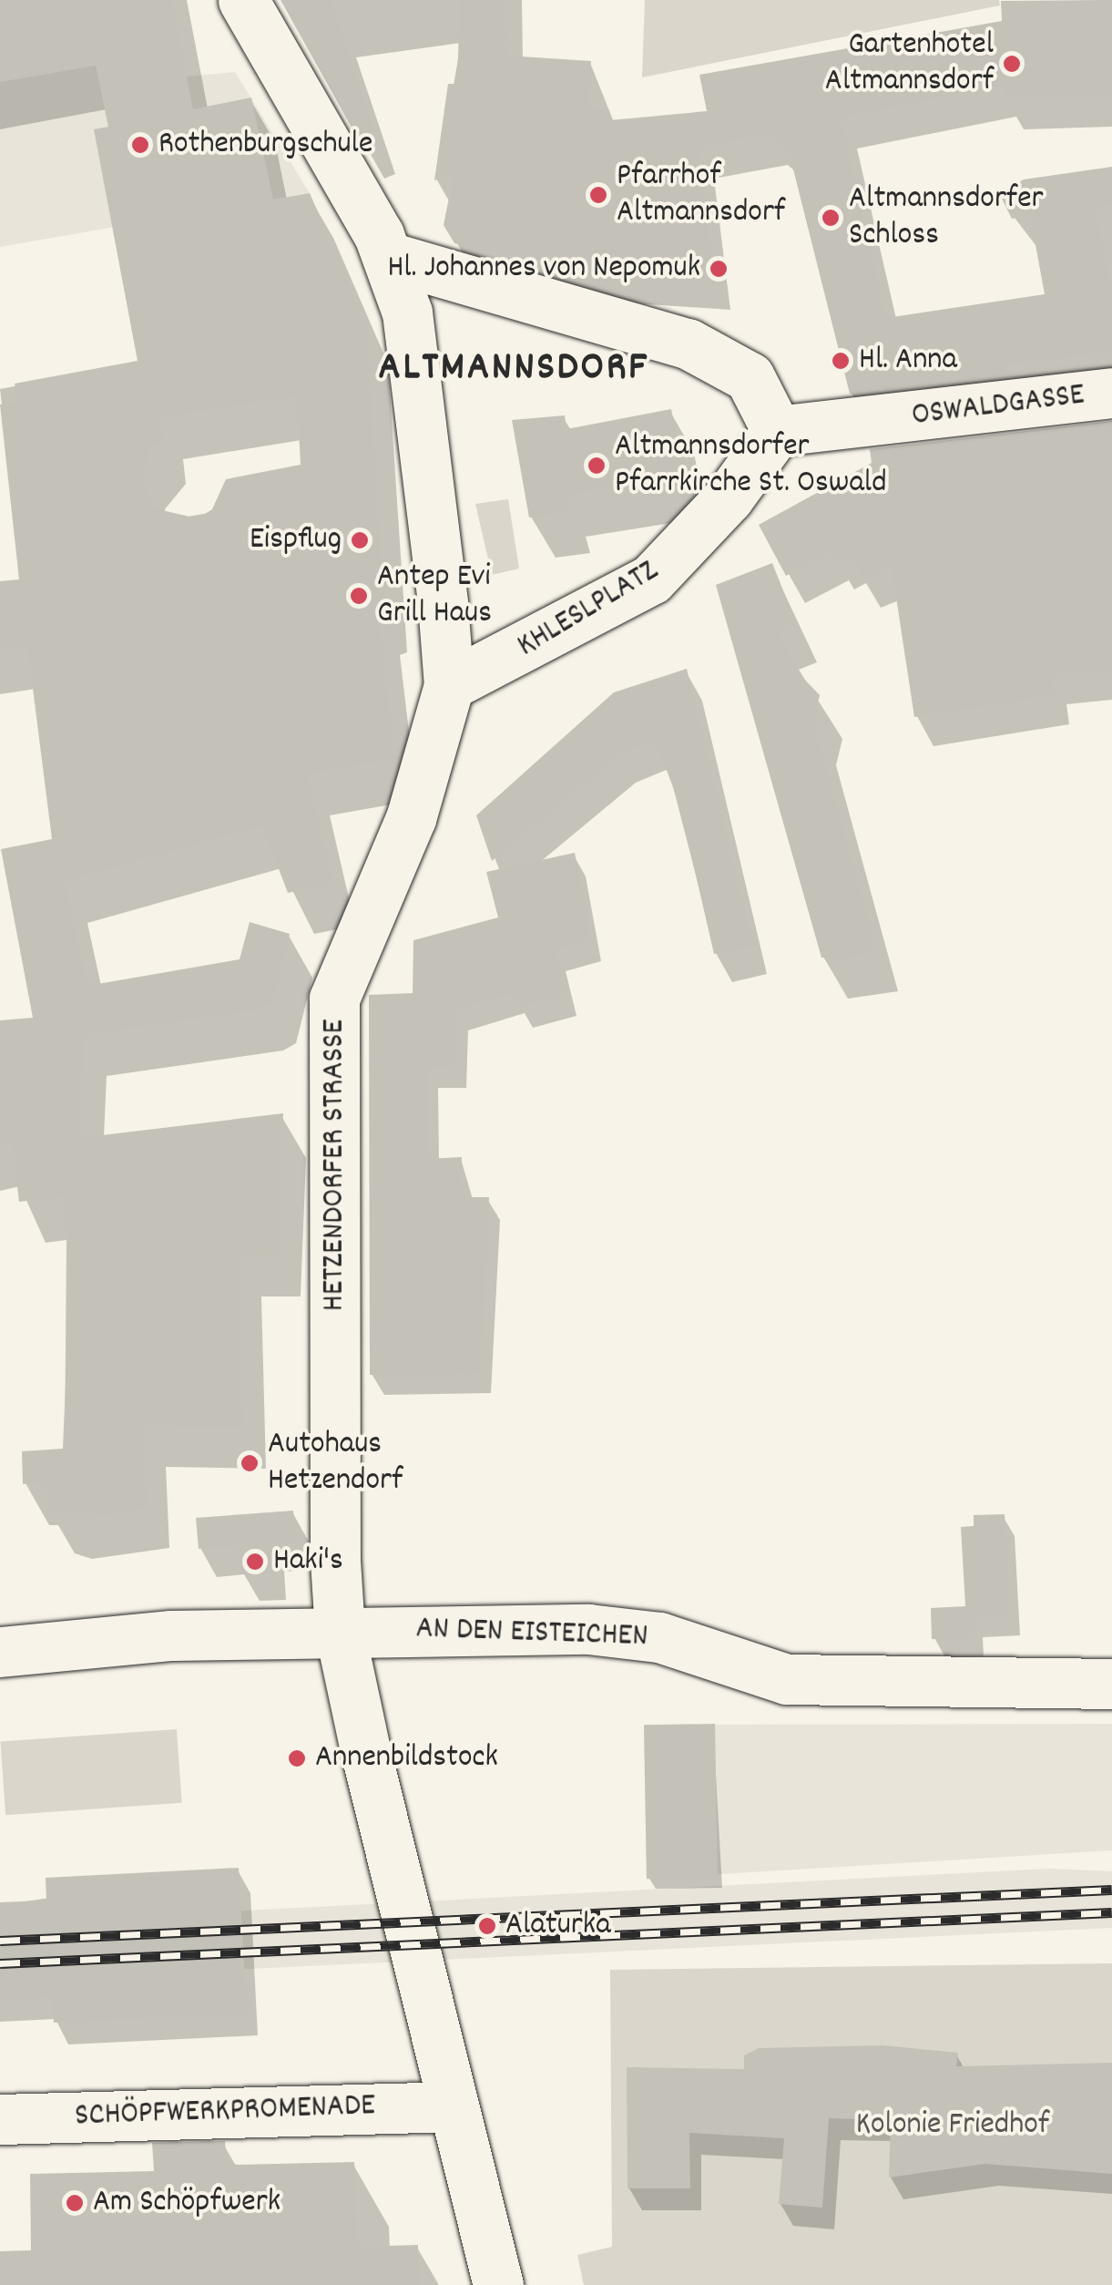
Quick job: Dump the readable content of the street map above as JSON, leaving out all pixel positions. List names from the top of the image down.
{
  "streets": {
    "street": [
      "OSWALDGASSE",
      "KHLESLPLATZ",
      "HETZENDORFER STRASSE",
      "AN DEN EISTEICHEN",
      "SCHÖPFWERKPROMENADE"
    ]
  },
  "crossings": [
    ["OSWALDGASSE", "KHLESLPLATZ"],
    ["KHLESLPLATZ", "HETZENDORFER STRASSE"],
    ["HETZENDORFER STRASSE", "AN DEN EISTEICHEN"]
  ],
  "districts": ["ALTMANNSDORF"],
  "parks": ["Kolonie Friedhof"],
  "places": [
    "Gartenhotel Altmannsdorf",
    "Rothenburgschule",
    "Pfarrhof Altmannsdorf",
    "Altmannsdorfer Schloss",
    "Hl. Johannes von Nepomuk",
    "Hl. Anna",
    "Altmannsdorfer Pfarrkirche St. Oswald",
    "Eispflug",
    "Antep Evi Grill Haus",
    "Autohaus Hetzendorf",
    "Haki's",
    "Annenbildstock",
    "Alaturka",
    "Am Schöpfwerk"
  ]
}
